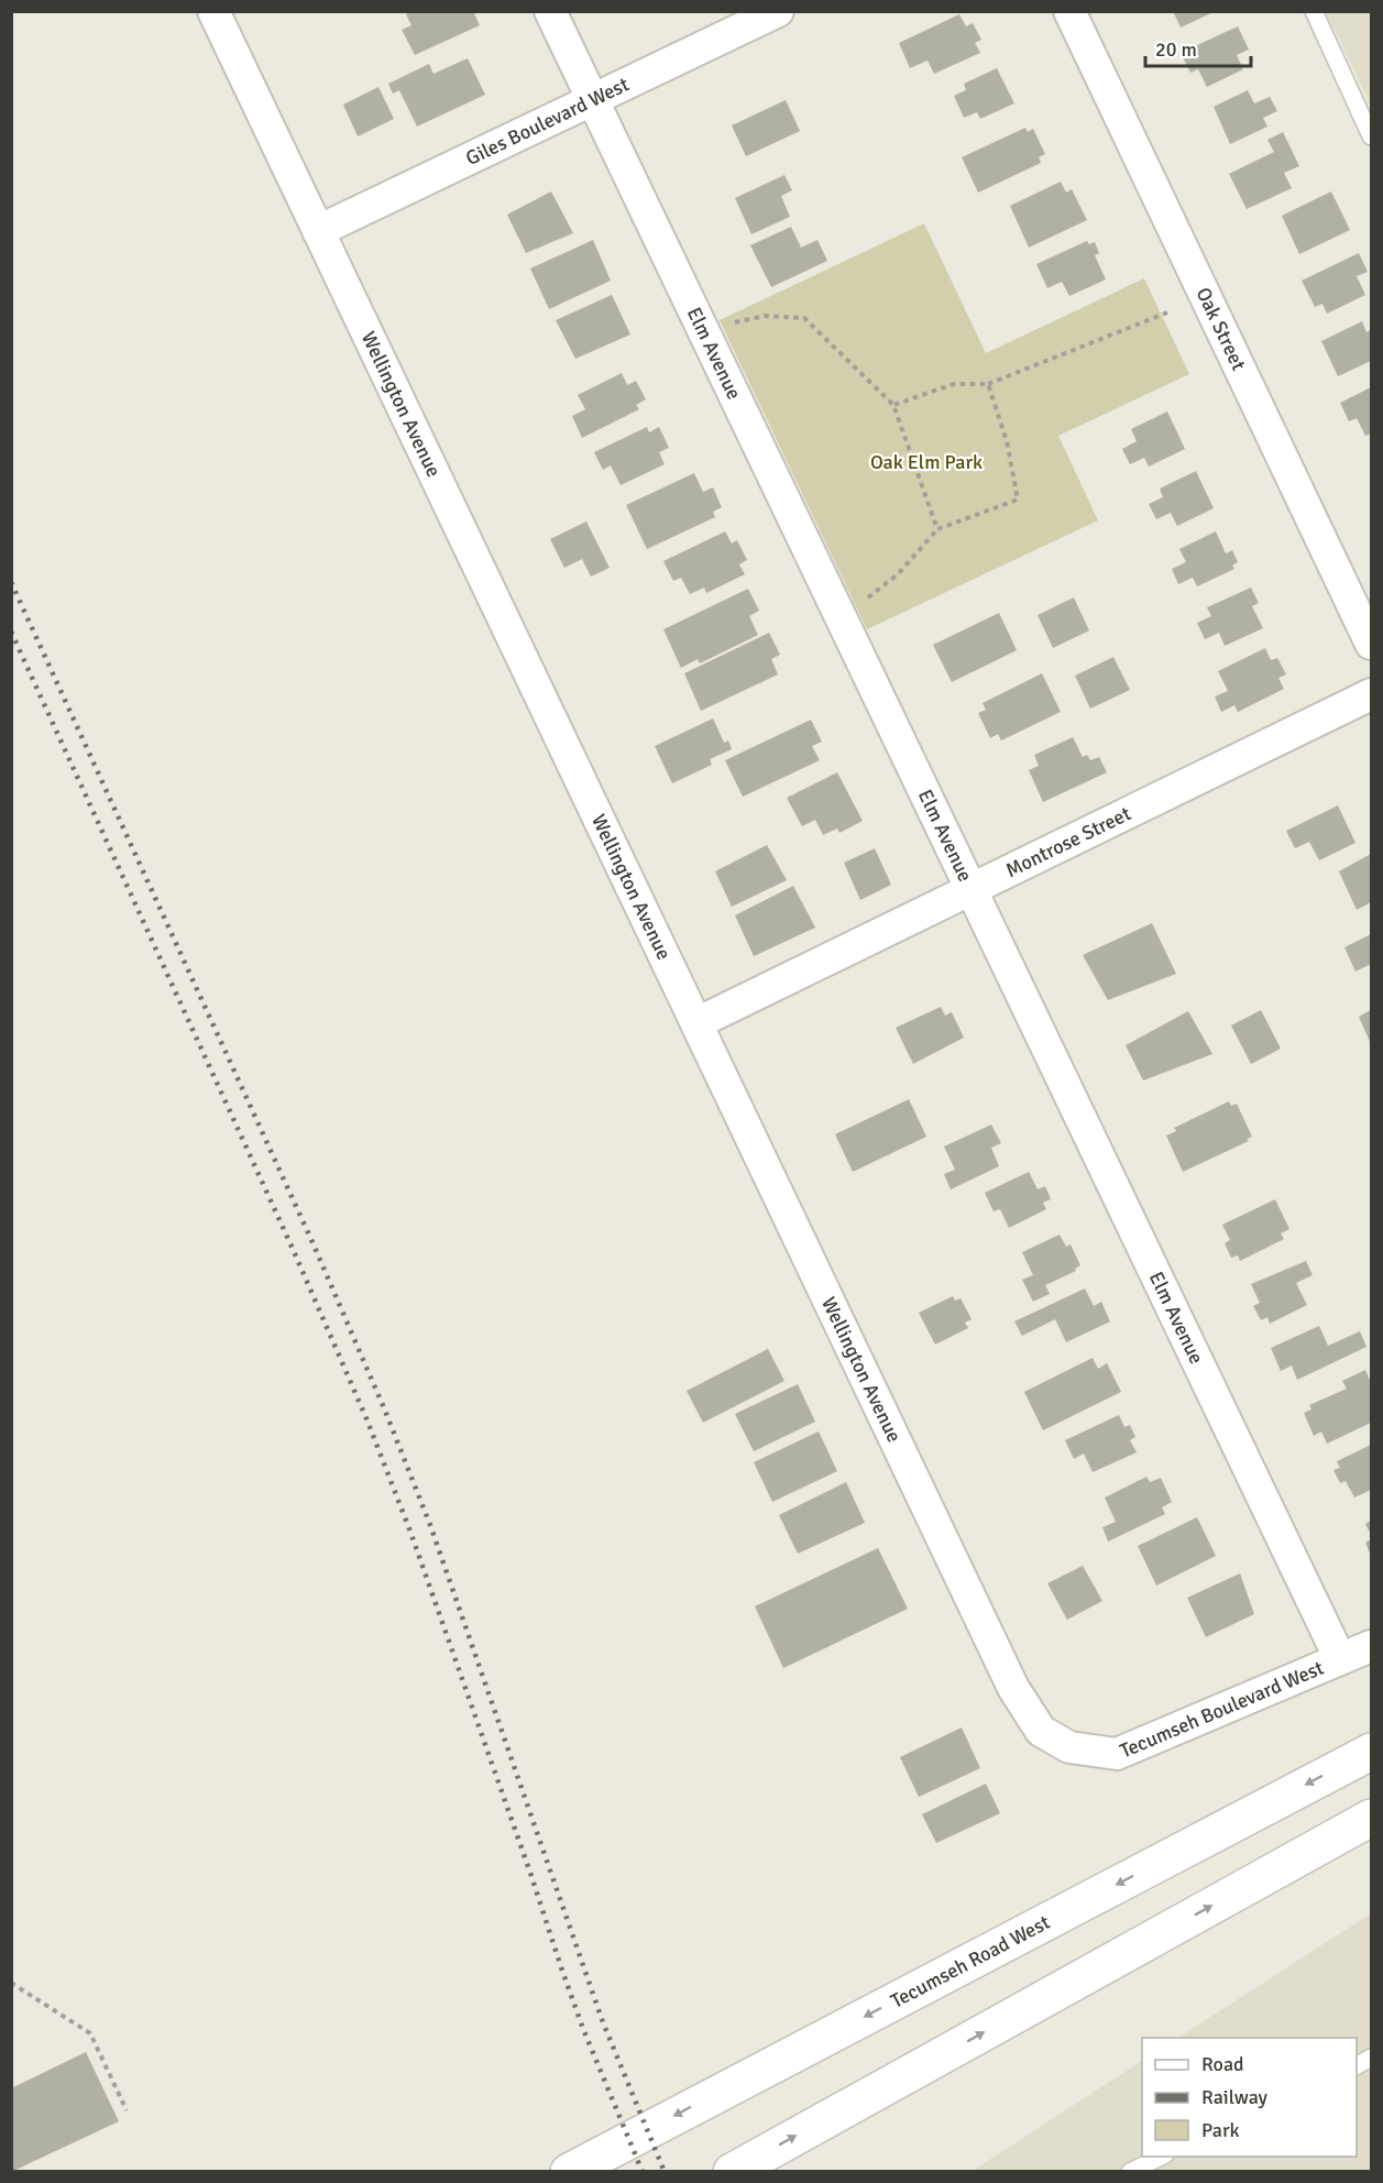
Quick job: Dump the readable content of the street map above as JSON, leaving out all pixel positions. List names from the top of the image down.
{
  "streets": {
    "main road": ["Tecumseh Road West"],
    "street": [
      "Giles Boulevard West",
      "Oak Street",
      "Elm Avenue",
      "Wellington Avenue",
      "Montrose Street",
      "Tecumseh Boulevard West"
    ]
  },
  "crossings": [
    ["Giles Boulevard West", "Elm Avenue"],
    ["Giles Boulevard West", "Wellington Avenue"],
    ["Elm Avenue", "Montrose Street"],
    ["Elm Avenue", "Tecumseh Boulevard West"],
    ["Wellington Avenue", "Montrose Street"],
    ["Wellington Avenue", "Tecumseh Boulevard West"]
  ],
  "parks": ["Oak Elm Park"],
  "legend": ["Road", "Railway", "Park"],
  "scale_bar": "20 m"
}
